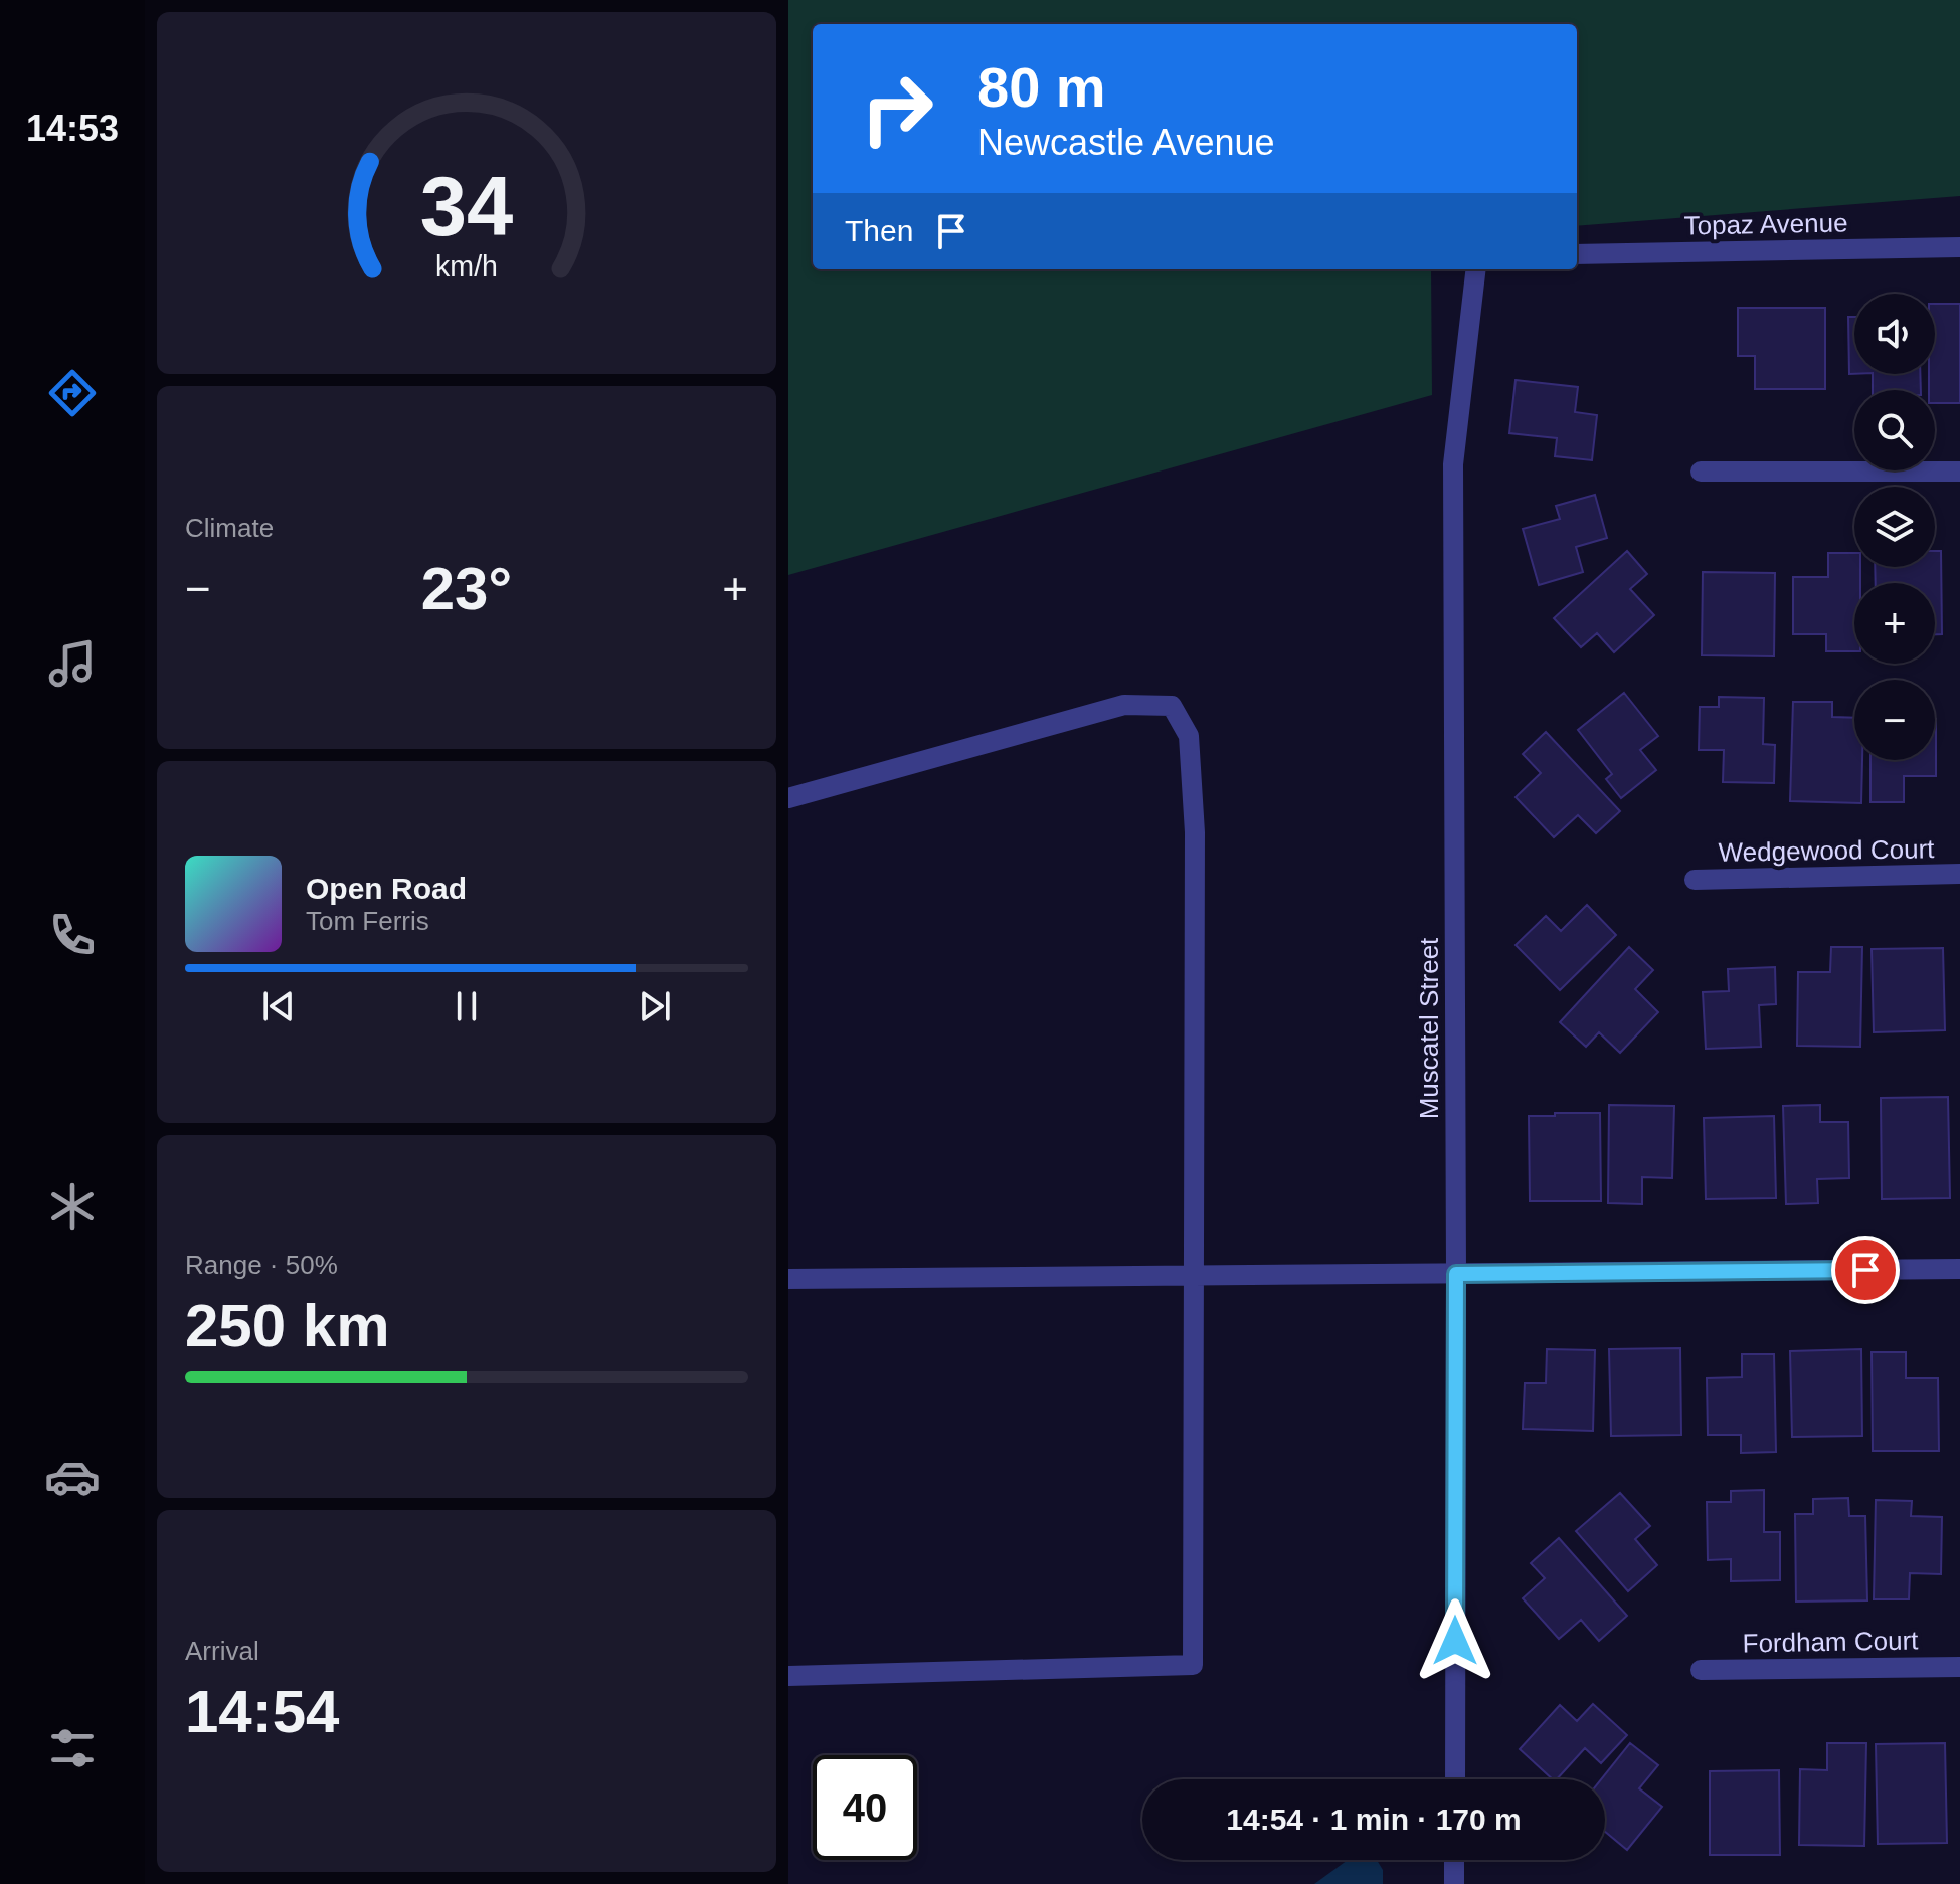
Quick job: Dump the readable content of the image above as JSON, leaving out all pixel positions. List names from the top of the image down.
{
  "streets": {
    "street": [
      "Topaz Avenue",
      "Wedgewood Court",
      "Muscatel Street",
      "Fordham Court"
    ]
  },
  "page": {
    "tabs": "14:53",
    "turn": ["80 m", "Newcastle Avenue"],
    "then": "Then",
    "map_buttons": ["+", "−"],
    "tile": [
      "Climate",
      ["Range · 50%", "250 km"],
      ["Arrival", "14:54"]
    ],
    "heat": ["−", "23°", "+"],
    "song": ["Open Road", "Tom Ferris"],
    "limit": "40",
    "trip": "14:54 · 1 min · 170 m",
    "gauge": ["34", "km/h"]
  }
}
